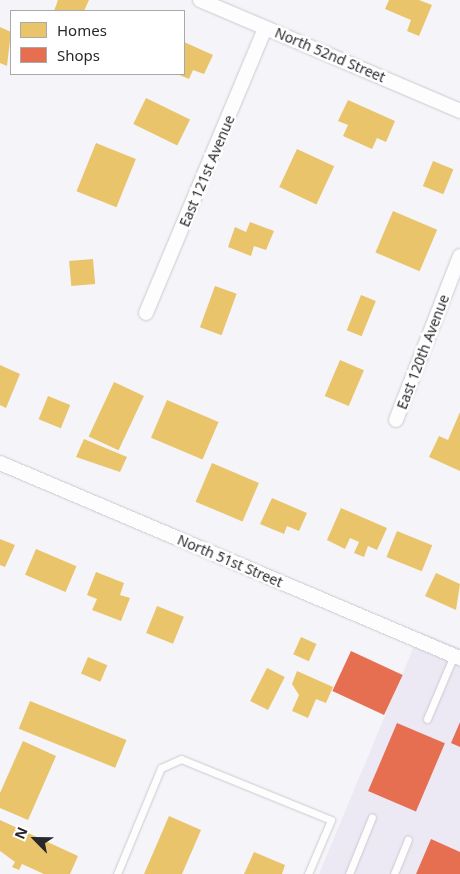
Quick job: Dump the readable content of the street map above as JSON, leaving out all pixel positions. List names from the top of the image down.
{
  "streets": {
    "street": [
      "North 52nd Street",
      "East 121st Avenue",
      "East 120th Avenue",
      "North 51st Street"
    ]
  },
  "crossings": [
    ["North 52nd Street", "East 121st Avenue"]
  ],
  "legend": ["Homes", "Shops"],
  "north": "top left"
}
